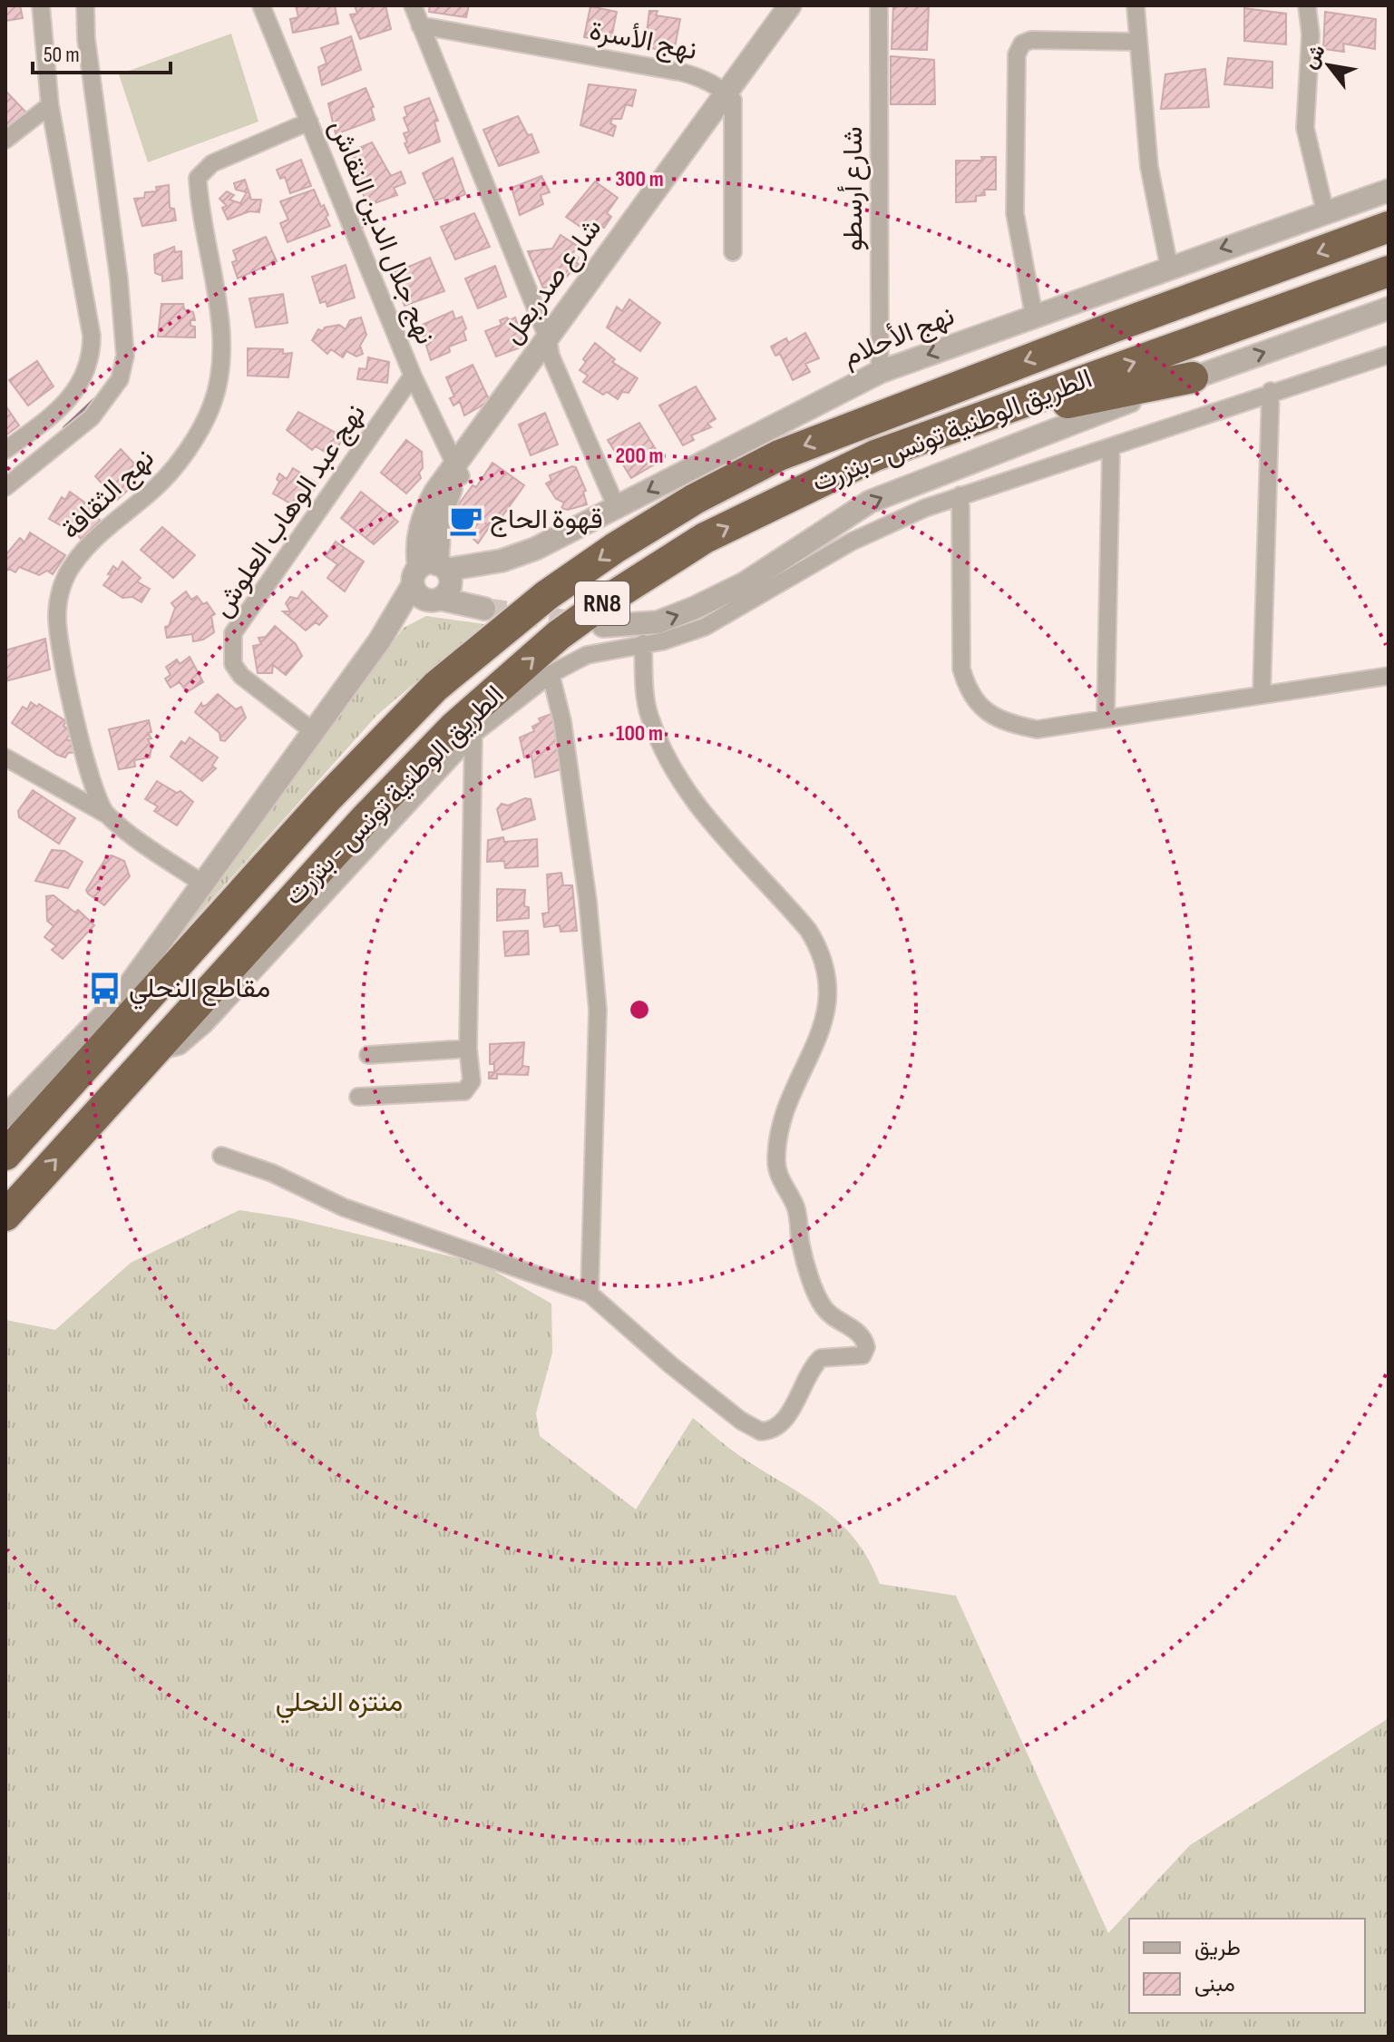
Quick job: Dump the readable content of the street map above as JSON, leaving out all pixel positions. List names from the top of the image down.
{
  "streets": {
    "highway": ["الطريق الوطنية تونس - بنزرت", "RN8"],
    "street": [
      "نهج الأسرة",
      "شارع أرسطو",
      "نهج جلال الدين النقاش",
      "شارع صدربعل",
      "نهج الأحلام",
      "نهج الثقافة",
      "نهج عبد الوهاب العلوش"
    ]
  },
  "crossings": [
    ["نهج الأسرة", "شارع صدربعل"],
    ["شارع أرسطو", "نهج الأحلام"],
    ["نهج جلال الدين النقاش", "شارع صدربعل"],
    ["نهج جلال الدين النقاش", "نهج الثقافة"],
    ["نهج جلال الدين النقاش", "نهج عبد الوهاب العلوش"],
    ["شارع صدربعل", "نهج الأحلام"],
    ["الطريق الوطنية تونس - بنزرت", "RN8"]
  ],
  "parks": ["منتزه النحلي"],
  "places": {
    "cafe": ["قهوة الحاج"],
    "bus stop": ["مقاطع النحلي"]
  },
  "legend": ["طريق", "مبنى"],
  "scale_bar": "50 m",
  "north": "top left",
  "rings": ["300 m", "200 m", "100 m"]
}
